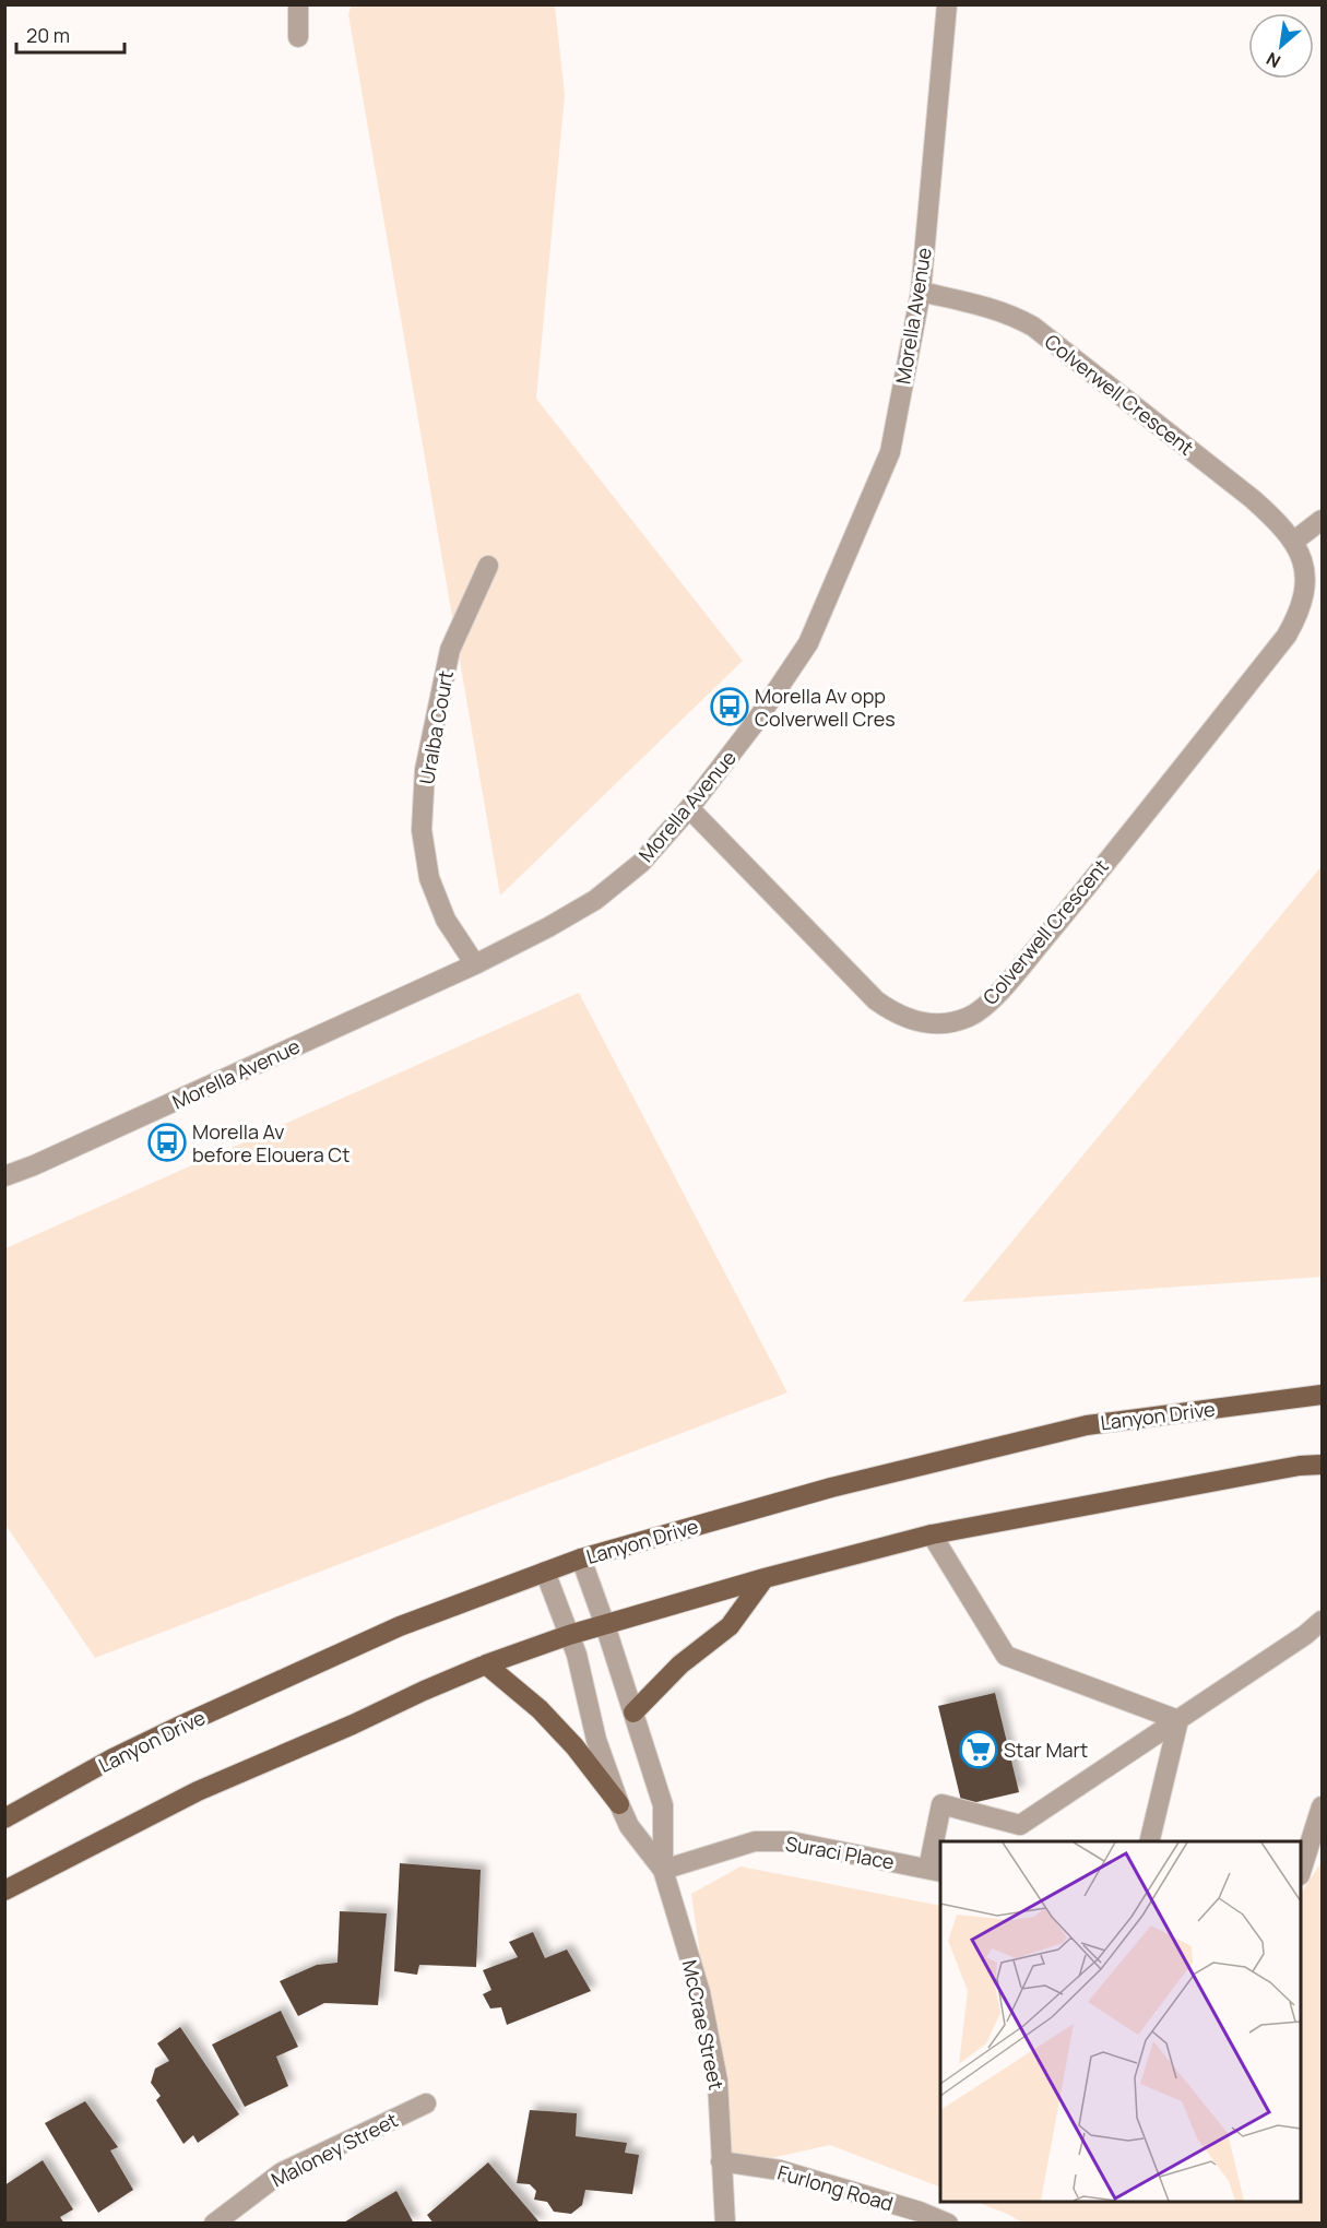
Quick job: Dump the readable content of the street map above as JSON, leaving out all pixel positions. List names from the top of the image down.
{
  "streets": {
    "main road": ["Lanyon Drive"],
    "street": [
      "Morella Avenue",
      "Colverwell Crescent",
      "Uralba Court",
      "Suraci Place",
      "McCrae Street",
      "Maloney Street",
      "Furlong Road"
    ]
  },
  "crossings": [
    ["Morella Avenue", "Colverwell Crescent"],
    ["Morella Avenue", "Uralba Court"],
    ["Lanyon Drive", "McCrae Street"],
    ["Suraci Place", "McCrae Street"],
    ["McCrae Street", "Furlong Road"]
  ],
  "places": {
    "bus stop": ["Morella Av opp Colverwell Cres", "Morella Av before Elouera Ct"],
    "supermarket": ["Star Mart"]
  },
  "scale_bar": "20 m",
  "north": "bottom left"
}
